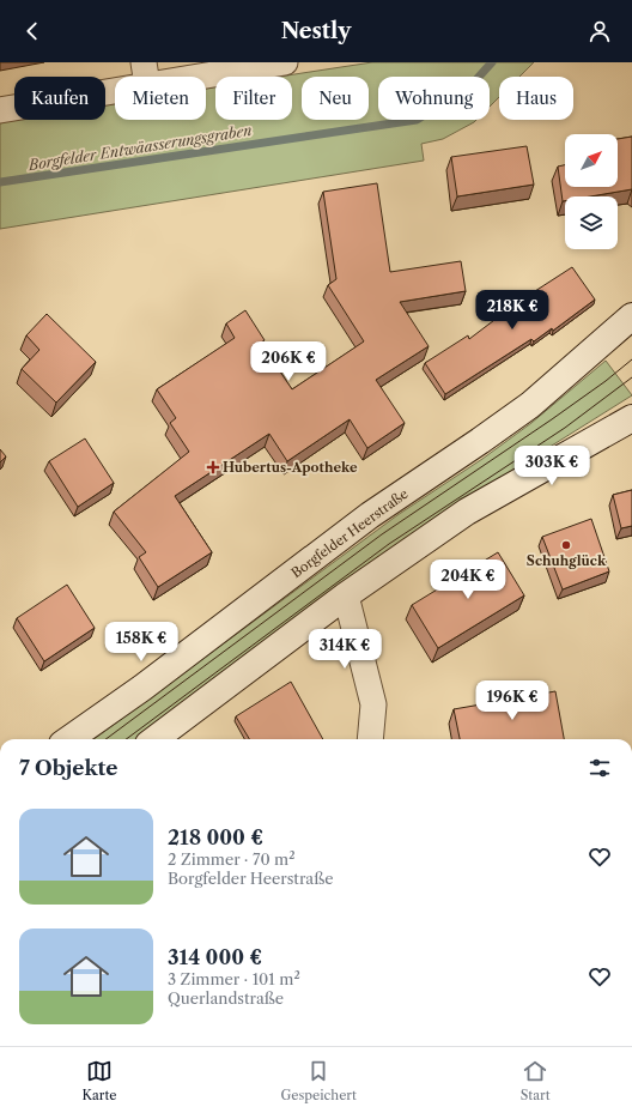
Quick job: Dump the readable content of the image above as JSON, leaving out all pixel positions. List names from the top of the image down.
{
  "streets": {
    "main road": ["Borgfelder Heerstraße"]
  },
  "water": ["Borgfelder Entwäasserungsgraben"],
  "places": {
    "health": ["Hubertus-Apotheke"],
    "other": ["Schuhglück"]
  },
  "north": "top right",
  "page": {
    "header": "Nestly",
    "chip": [
      "Kaufen",
      "Mieten",
      "Filter",
      "Neu",
      "Wohnung",
      "Haus"
    ],
    "price": [
      "218K €",
      "206K €",
      "303K €",
      "204K €",
      "158K €",
      "314K €",
      "196K €"
    ],
    "heading": "7 Objekte",
    "list": [
      {
        "name": "218 000 €",
        "note": "2 Zimmer · 70 m² · Borgfelder Heerstraße"
      },
      {
        "name": "314 000 €",
        "note": "3 Zimmer · 101 m² · Querlandstraße"
      }
    ],
    "tabs": ["Karte", "Gespeichert", "Start"]
  }
}
